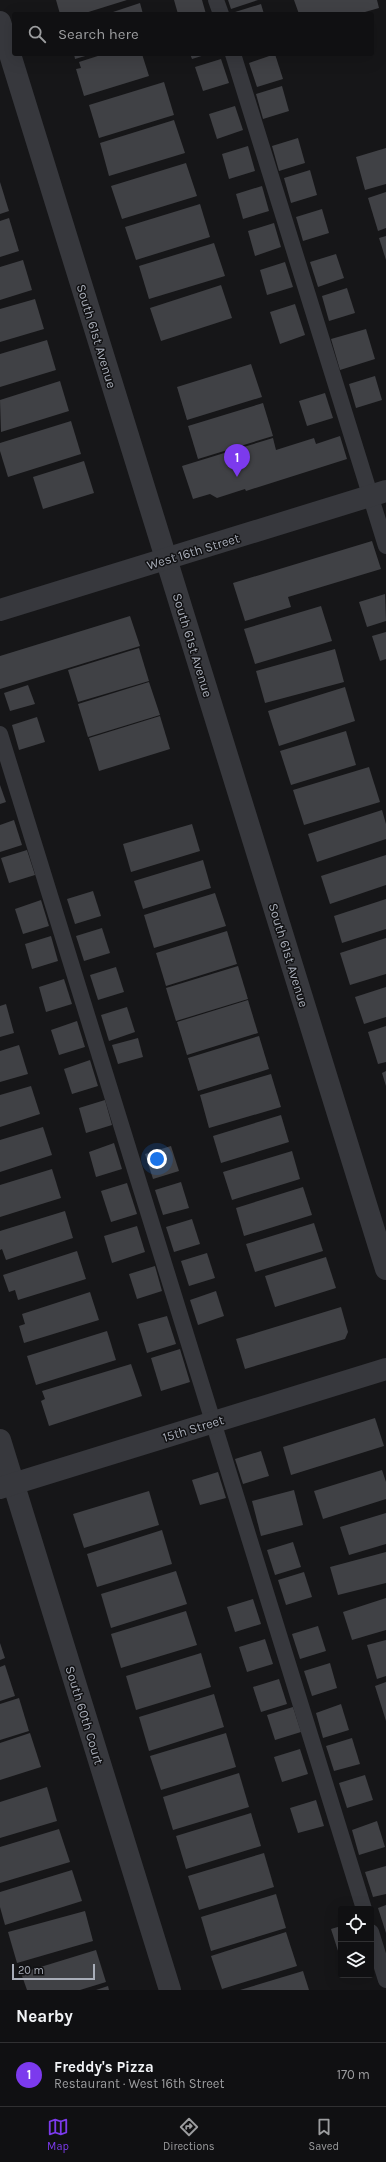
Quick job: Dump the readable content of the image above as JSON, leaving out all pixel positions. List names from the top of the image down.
{
  "streets": {
    "street": [
      "South 61st Avenue",
      "West 16th Street",
      "15th Street",
      "South 60th Court"
    ]
  },
  "crossings": [
    ["South 61st Avenue", "West 16th Street"],
    ["15th Street", "South 60th Court"]
  ],
  "scale_bar": "20 m",
  "page": {
    "search": "Search here",
    "pins": "1",
    "scale": "20 m",
    "heading": "Nearby",
    "list": [
      {
        "mark": "1",
        "name": "Freddy's Pizza",
        "note": "Restaurant · West 16th Street",
        "value": "170 m"
      }
    ],
    "nav": ["Map", "Directions", "Saved"]
  }
}
